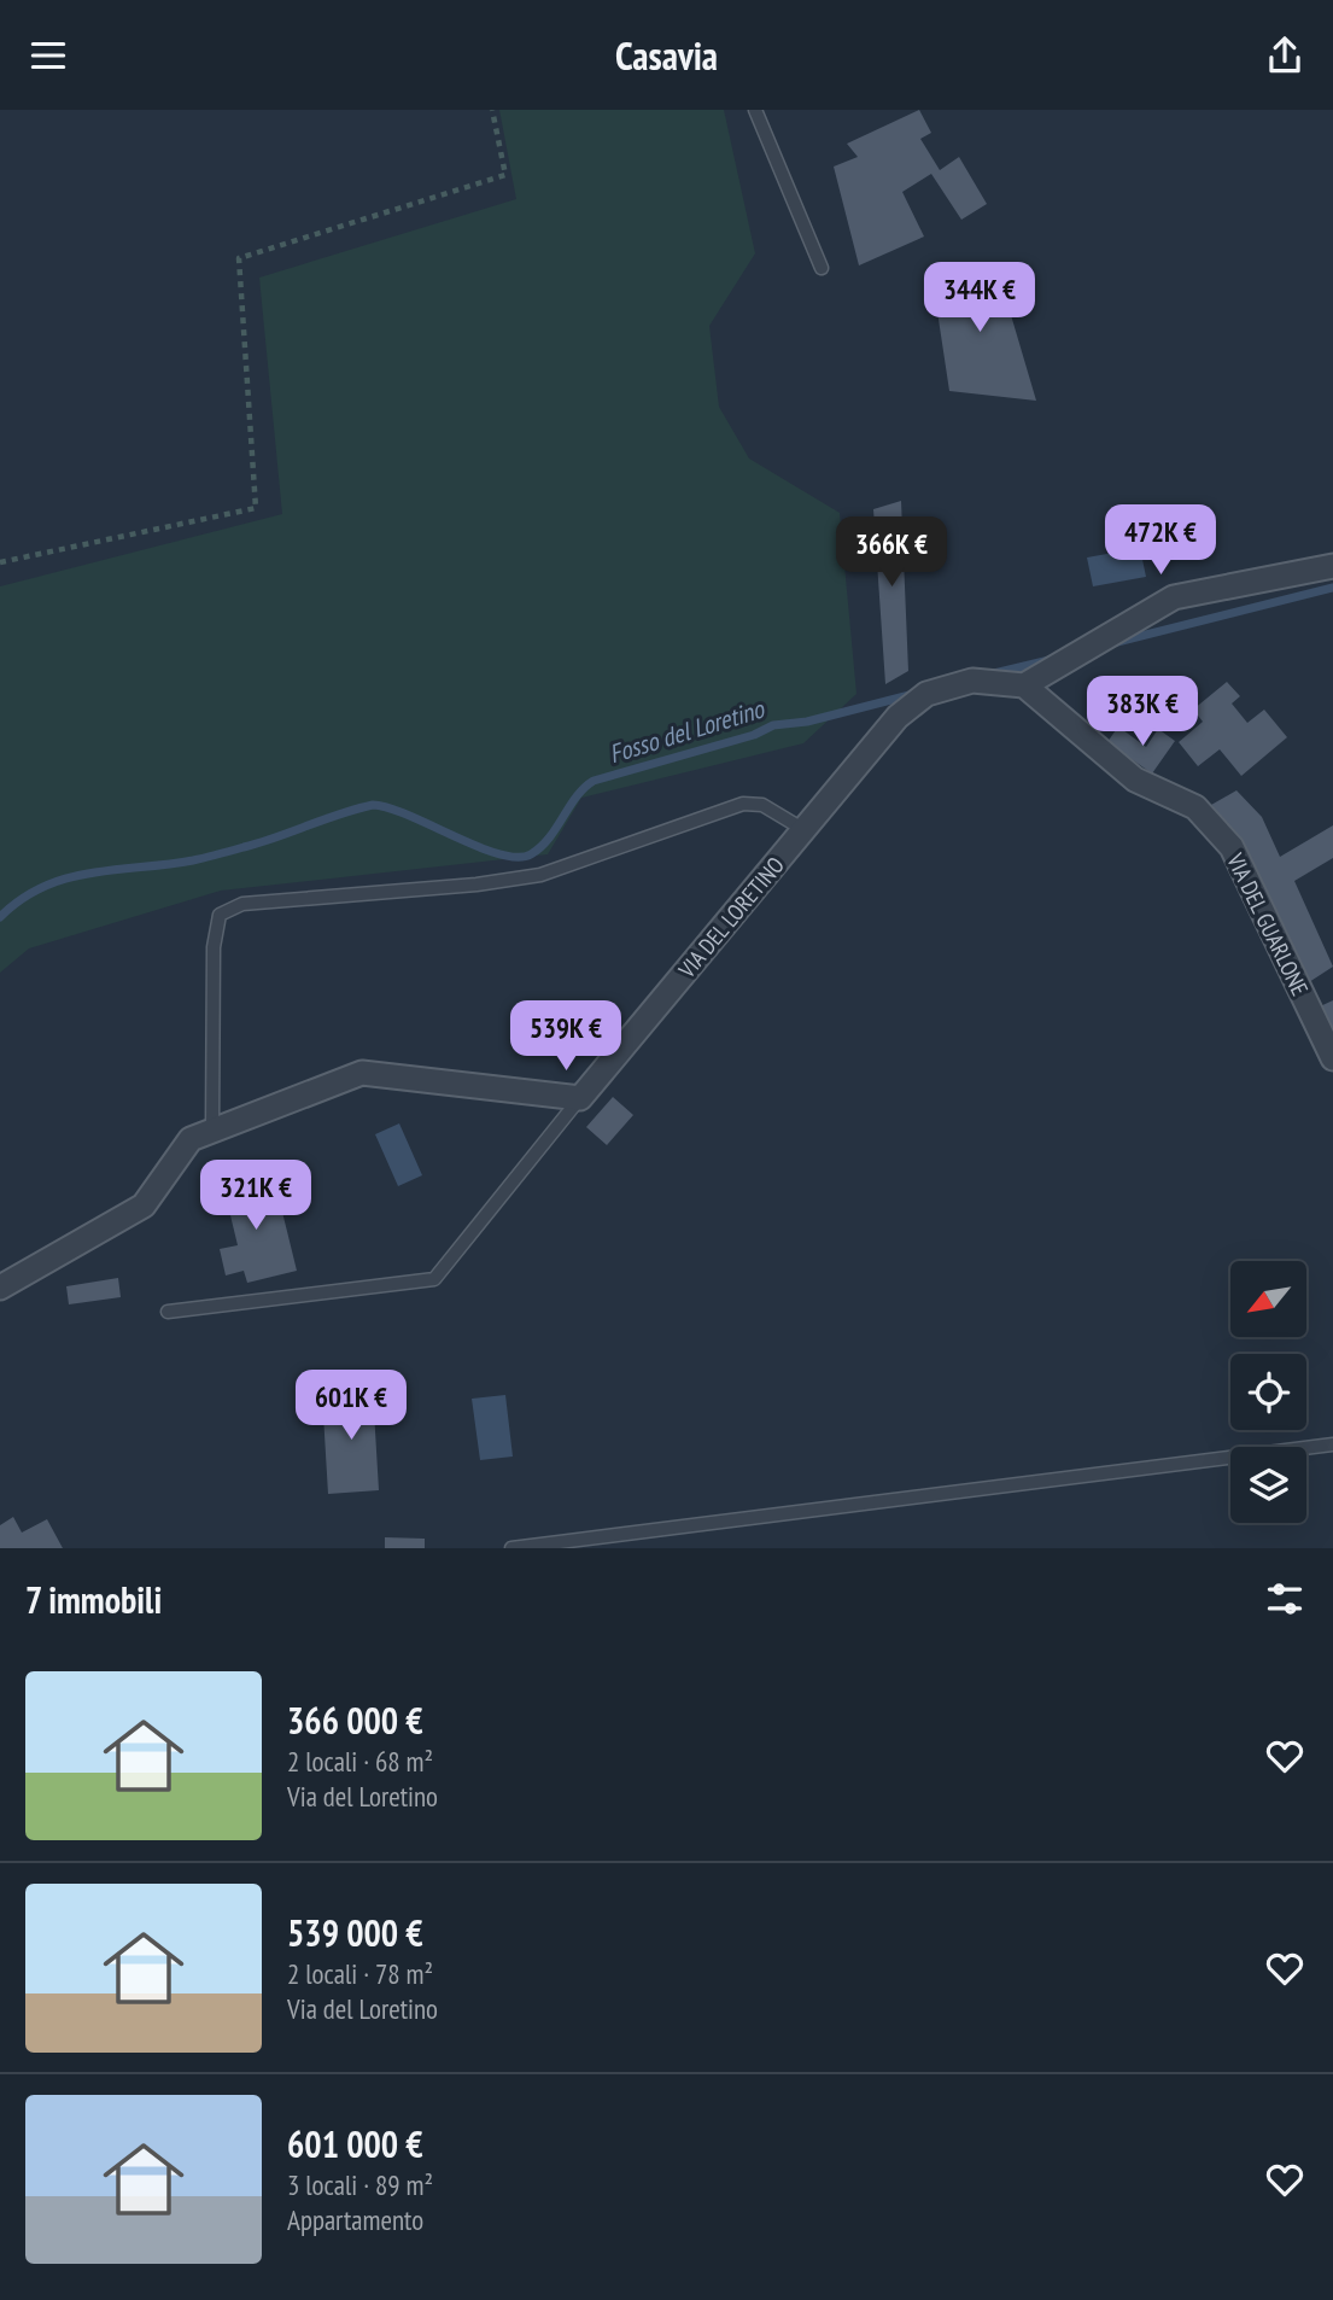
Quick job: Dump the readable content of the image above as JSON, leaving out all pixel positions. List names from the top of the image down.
{
  "streets": {
    "street": ["VIA DEL LORETINO", "VIA DEL GUARLONE"]
  },
  "crossings": [
    ["VIA DEL LORETINO", "VIA DEL GUARLONE"]
  ],
  "water": ["Fosso del Loretino"],
  "north": "bottom left",
  "page": {
    "header": "Casavia",
    "price": [
      "344K €",
      "472K €",
      "366K €",
      "383K €",
      "539K €",
      "321K €",
      "601K €"
    ],
    "heading": "7 immobili",
    "list": [
      {
        "name": "366 000 €",
        "note": "2 locali · 68 m² · Via del Loretino"
      },
      {
        "name": "539 000 €",
        "note": "2 locali · 78 m² · Via del Loretino"
      },
      {
        "name": "601 000 €",
        "note": "3 locali · 89 m² · Appartamento"
      }
    ]
  }
}
